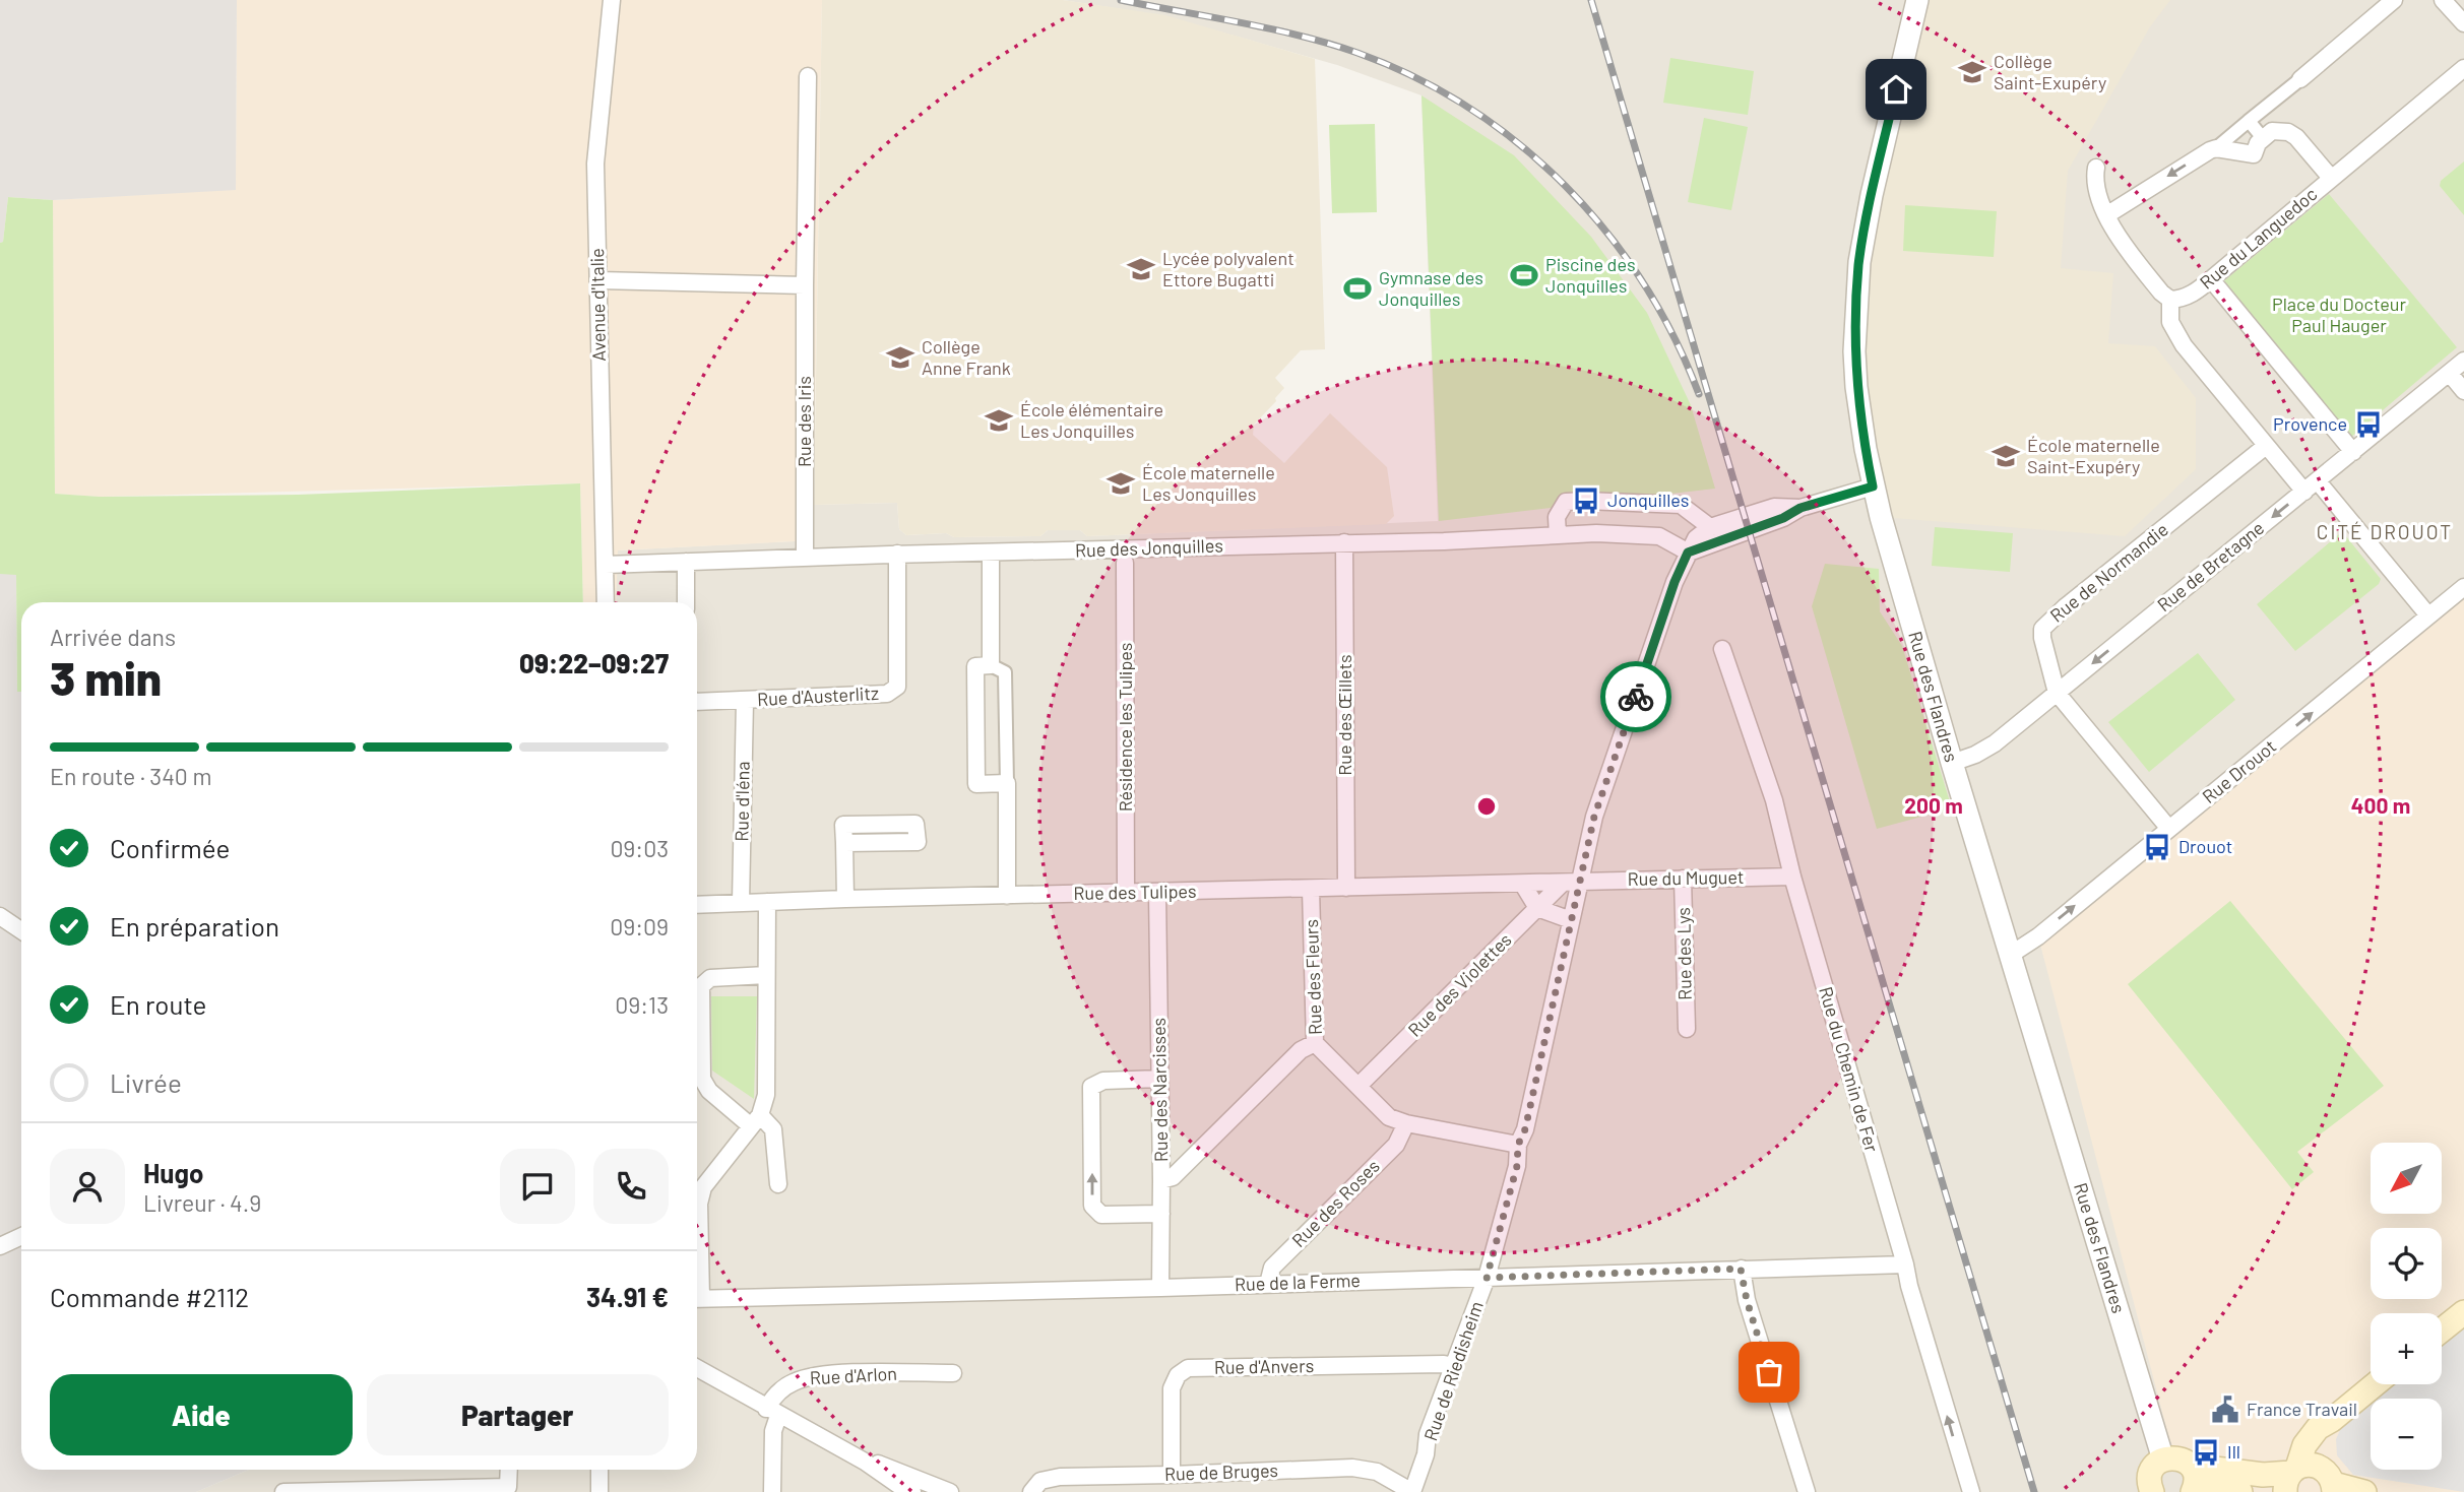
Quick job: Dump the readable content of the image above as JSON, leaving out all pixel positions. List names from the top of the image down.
{
  "streets": {
    "street": [
      "Rue du Languedoc",
      "Avenue d'Italie",
      "Rue des Iris",
      "Rue des Jonquilles",
      "Rue de Bretagne",
      "Rue de Normandie",
      "Rue des Flandres",
      "Rue d'Austerlitz",
      "Rue des Œillets",
      "Résidence les Tulipes",
      "Rue Drouot",
      "Rue d'Iéna",
      "Rue du Muguet",
      "Rue des Tulipes",
      "Rue des Lys",
      "Rue des Fleurs",
      "Rue des Violettes",
      "Rue du Chemin de Fer",
      "Rue des Narcisses",
      "Rue des Roses",
      "Rue de la Ferme",
      "Rue d'Anvers",
      "Rue de Riedisheim",
      "Rue d'Arlon",
      "Rue de Bruges"
    ]
  },
  "crossings": [
    ["Avenue d'Italie", "Rue des Jonquilles"],
    ["Rue des Iris", "Rue des Jonquilles"],
    ["Rue des Jonquilles", "Rue d'Austerlitz"],
    ["Rue des Jonquilles", "Rue des Œillets"],
    ["Rue des Jonquilles", "Rue de Riedisheim"],
    ["Rue de Bretagne", "Rue de Normandie"],
    ["Rue de Bretagne", "Rue des Flandres"],
    ["Rue de Normandie", "Rue Drouot"],
    ["Rue des Flandres", "Rue Drouot"],
    ["Rue d'Austerlitz", "Rue d'Iéna"],
    ["Rue des Œillets", "Rue des Tulipes"],
    ["Résidence les Tulipes", "Rue des Tulipes"],
    ["Rue d'Iéna", "Rue des Tulipes"],
    ["Rue du Muguet", "Rue des Tulipes"],
    ["Rue du Muguet", "Rue des Lys"],
    ["Rue du Muguet", "Rue du Chemin de Fer"],
    ["Rue du Muguet", "Rue de Riedisheim"],
    ["Rue des Tulipes", "Rue des Fleurs"],
    ["Rue des Tulipes", "Rue des Violettes"],
    ["Rue des Tulipes", "Rue des Narcisses"],
    ["Rue des Tulipes", "Rue de Riedisheim"],
    ["Rue des Fleurs", "Rue des Violettes"],
    ["Rue des Fleurs", "Rue des Roses"],
    ["Rue des Fleurs", "Rue de Riedisheim"],
    ["Rue du Chemin de Fer", "Rue de la Ferme"],
    ["Rue des Narcisses", "Rue de la Ferme"],
    ["Rue des Roses", "Rue de la Ferme"],
    ["Rue de la Ferme", "Rue de Riedisheim"],
    ["Rue d'Anvers", "Rue de Riedisheim"],
    ["Rue d'Anvers", "Rue de Bruges"],
    ["Rue de Riedisheim", "Rue de Bruges"]
  ],
  "one_way": ["Rue de Bretagne", "Rue Drouot"],
  "districts": ["CITÉ DROUOT"],
  "parks": ["Place du Docteur Paul Hauger"],
  "places": {
    "school or university": [
      "Collège Saint-Exupéry",
      "Lycée polyvalent Ettore Bugatti",
      "Collège Anne Frank",
      "École élémentaire Les Jonquilles",
      "École maternelle Saint-Exupéry",
      "École maternelle Les Jonquilles"
    ],
    "sports": ["Piscine des Jonquilles", "Gymnase des Jonquilles"],
    "bus stop": [
      "Provence",
      "Jonquilles",
      "Drouot",
      "Ill"
    ],
    "public building": ["France Travail"]
  },
  "north": "bottom left",
  "page": {
    "heading": ["3 min", "Arrivée dans", "09:22–09:27"],
    "panel": [
      "Hugo",
      "Livreur · 4.9",
      "Commande #2112",
      "34.91 €"
    ],
    "bar": "En route · 340 m",
    "list": [
      ["Confirmée", "09:03"],
      ["En préparation", "09:09"],
      ["En route", "09:13"],
      "Livrée"
    ],
    "map_buttons": ["+", "−"],
    "buttons": ["Aide", "Partager"]
  },
  "rings": ["200 m", "400 m"]
}
